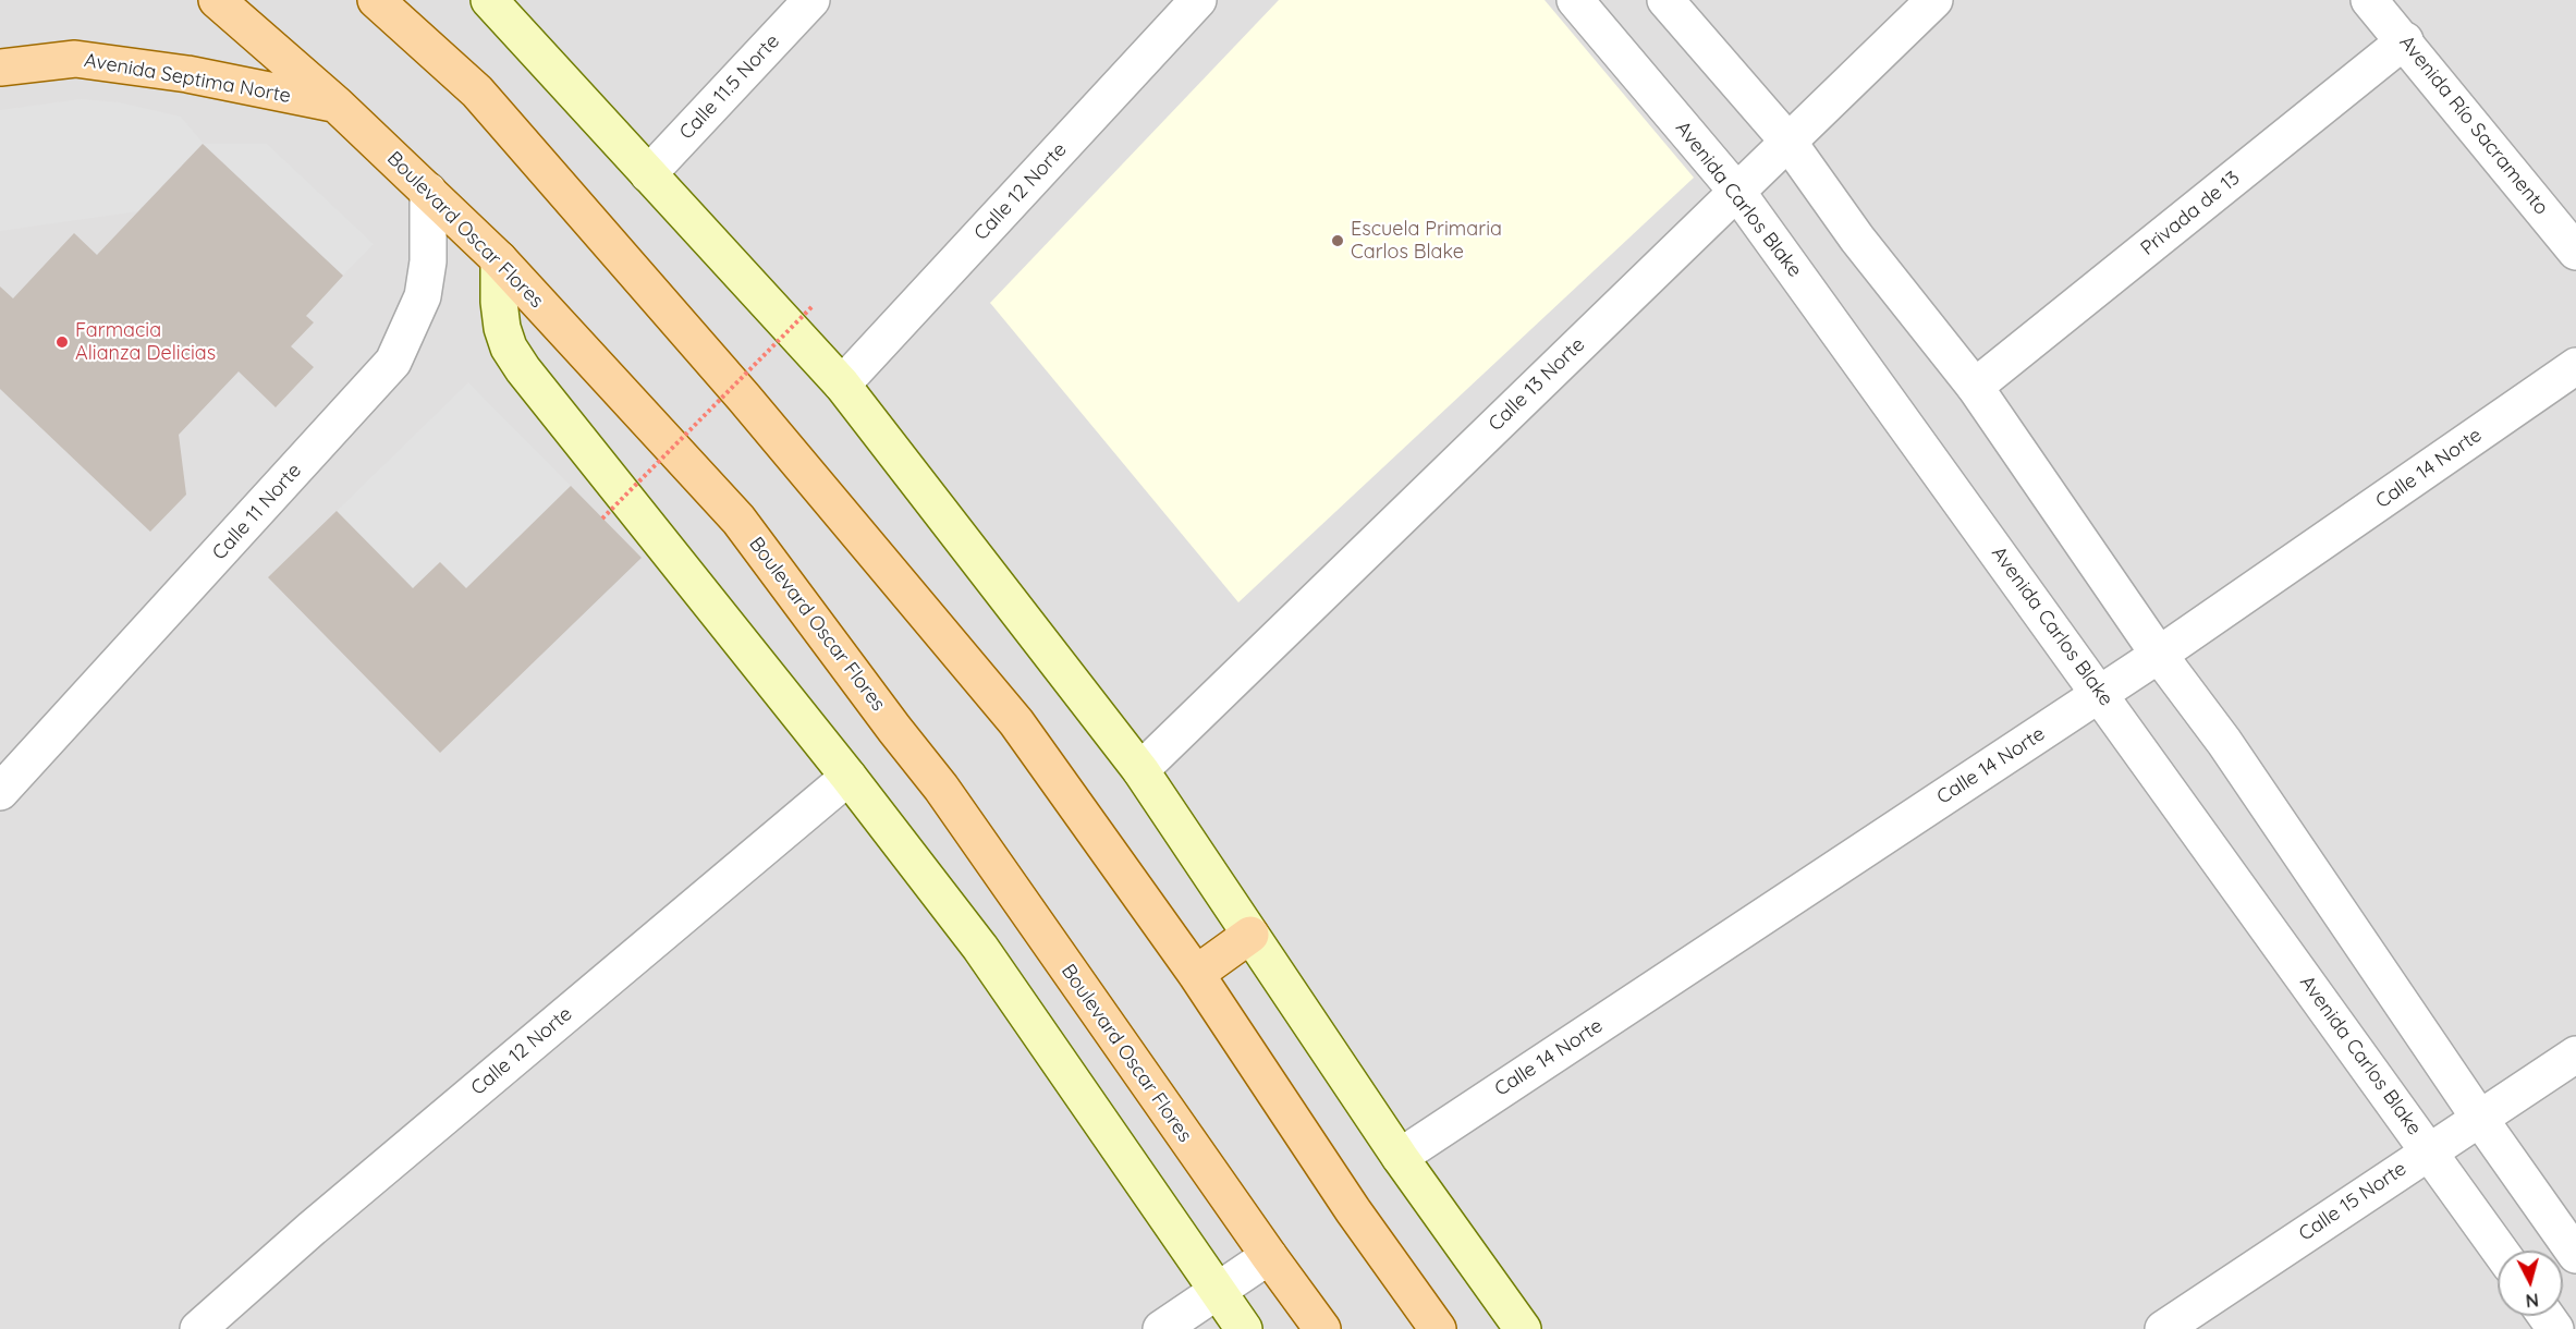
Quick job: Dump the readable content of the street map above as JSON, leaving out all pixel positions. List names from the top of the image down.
{
  "streets": {
    "main road": ["Avenida Septima Norte", "Boulevard Oscar Flores"],
    "street": [
      "Calle 11.5 Norte",
      "Avenida Río Sacramento",
      "Calle 12 Norte",
      "Avenida Carlos Blake",
      "Privada de 13",
      "Calle 13 Norte",
      "Calle 14 Norte",
      "Calle 11 Norte",
      "Calle 15 Norte"
    ]
  },
  "crossings": [
    ["Avenida Septima Norte", "Boulevard Oscar Flores"],
    ["Avenida Río Sacramento", "Privada de 13"],
    ["Avenida Carlos Blake", "Calle 13 Norte"],
    ["Avenida Carlos Blake", "Calle 14 Norte"],
    ["Avenida Carlos Blake", "Calle 15 Norte"],
    ["Boulevard Oscar Flores", "Calle 11 Norte"]
  ],
  "places": ["Escuela Primaria Carlos Blake", "Farmacia Alianza Delicias"],
  "north": "bottom"
}
